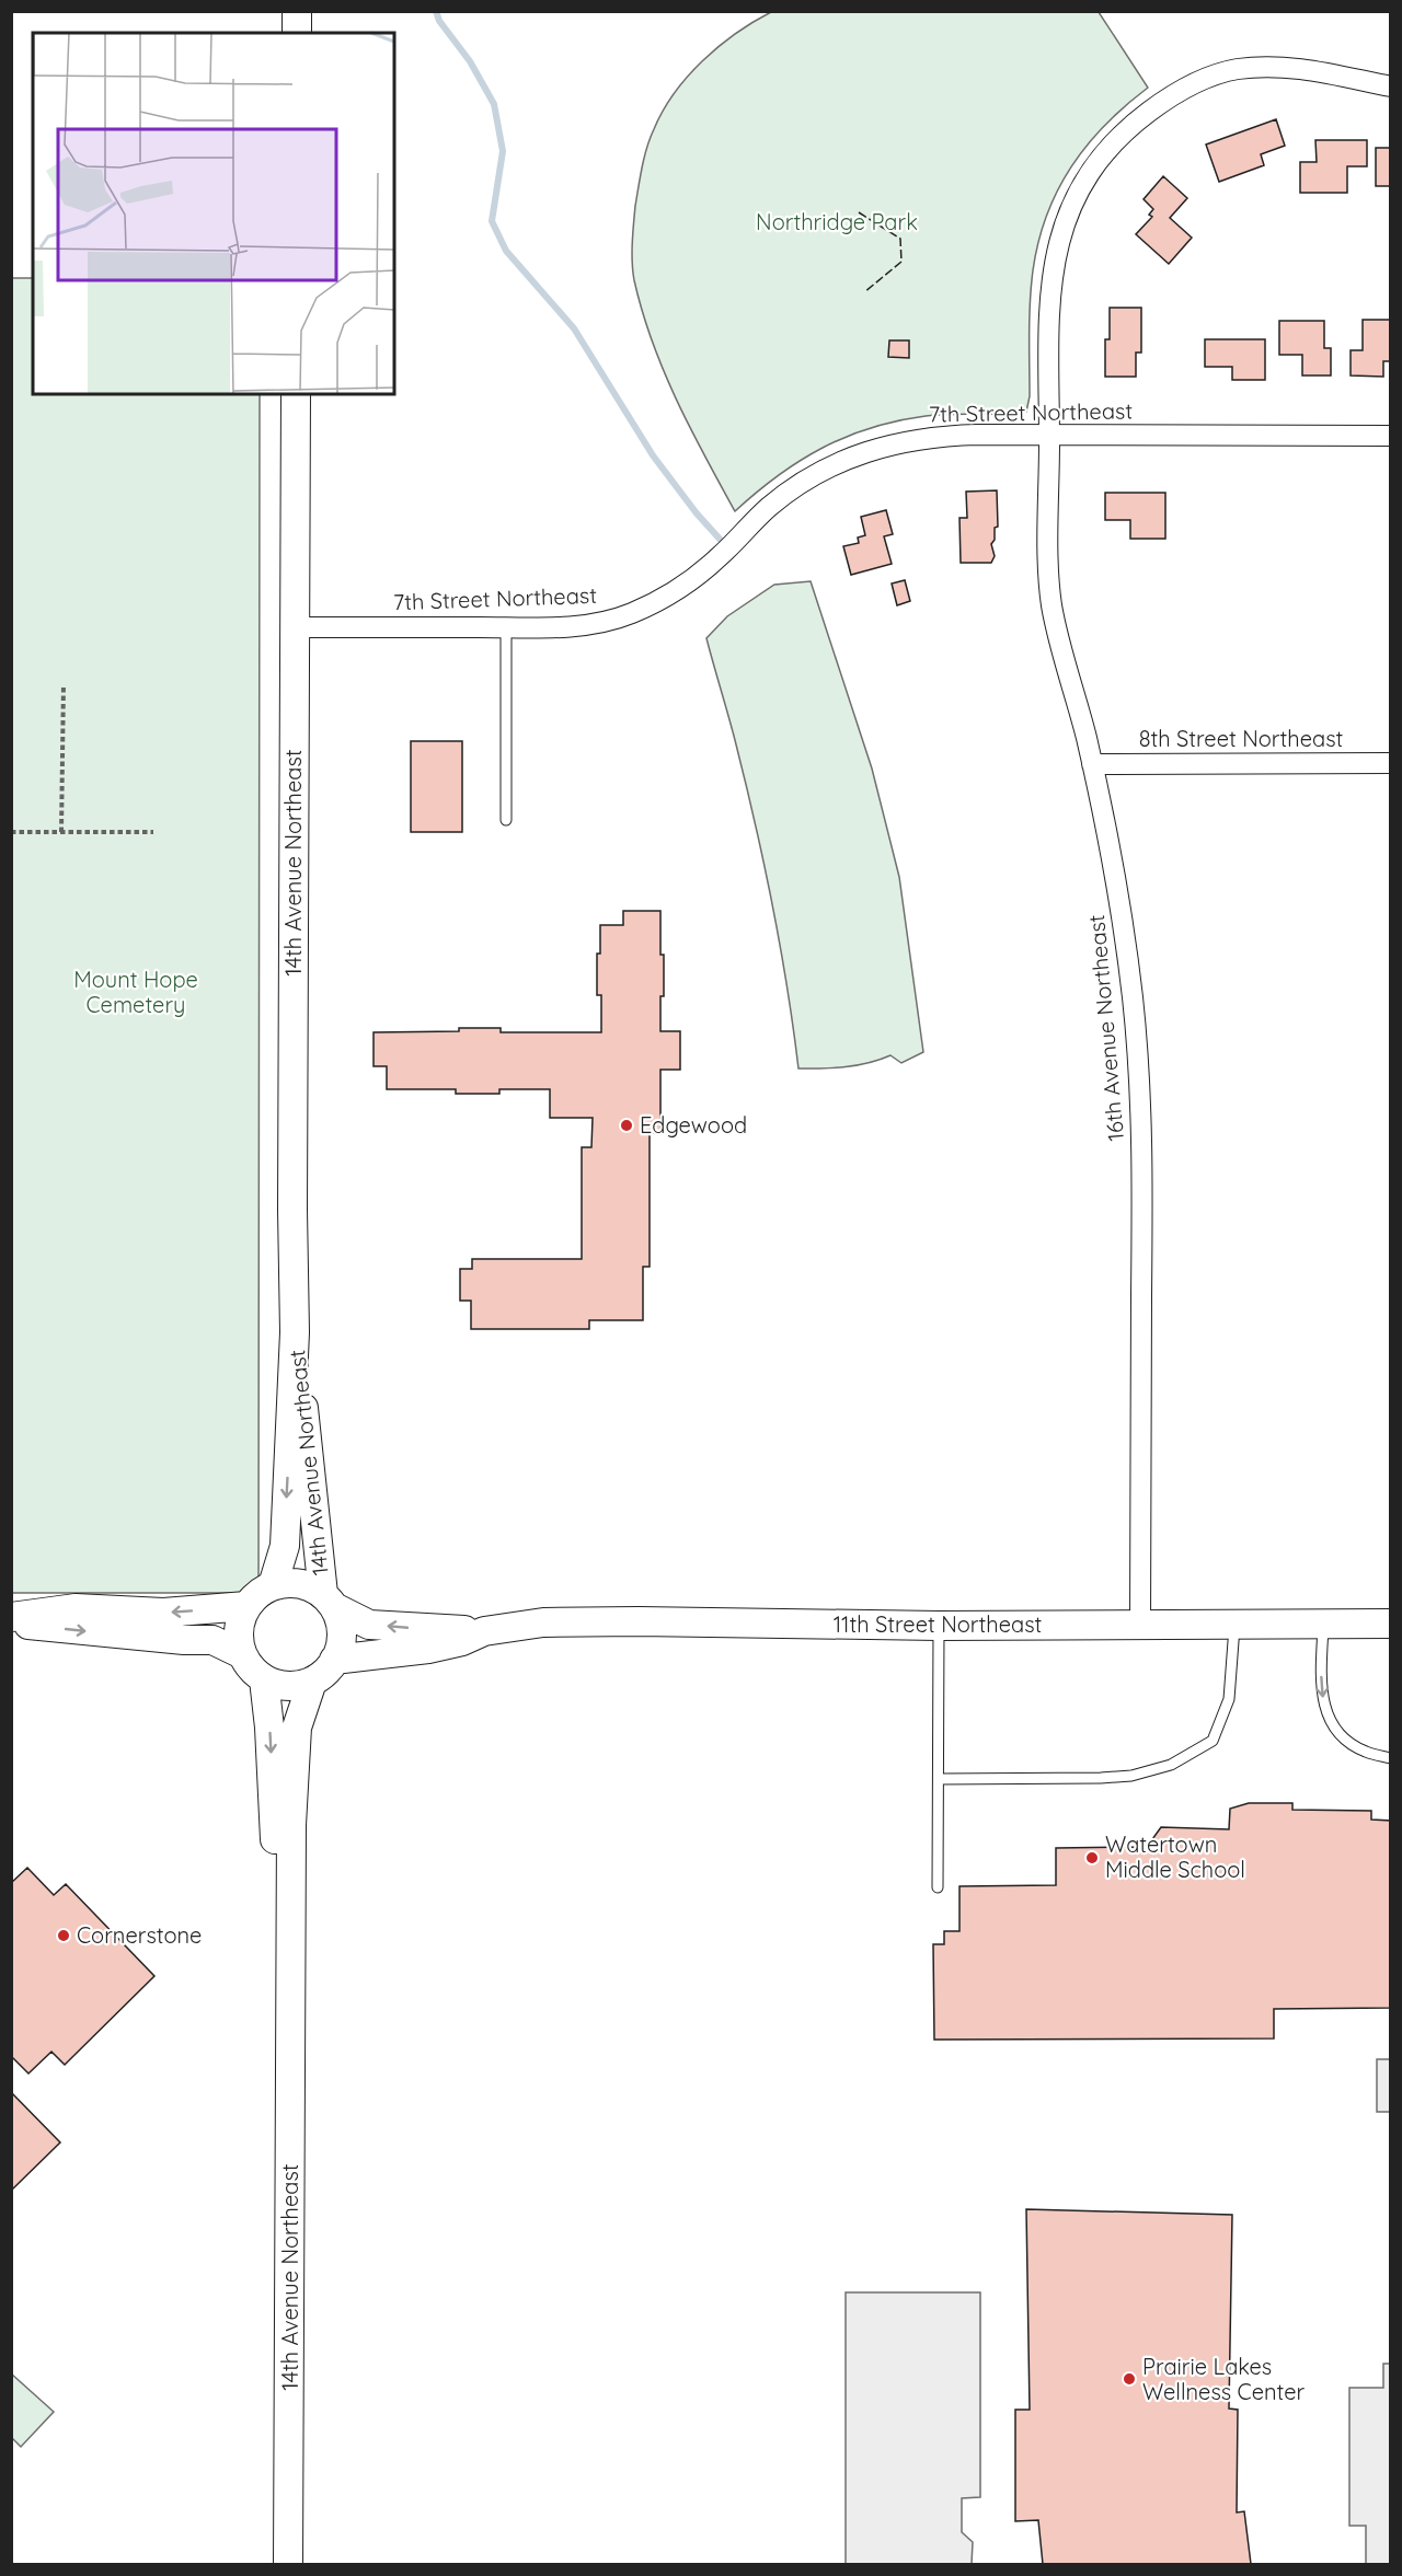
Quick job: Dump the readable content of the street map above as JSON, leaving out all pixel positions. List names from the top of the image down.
{
  "streets": {
    "main road": ["14th Avenue Northeast", "11th Street Northeast"],
    "street": ["7th Street Northeast", "8th Street Northeast", "16th Avenue Northeast"]
  },
  "crossings": [
    ["7th Street Northeast", "14th Avenue Northeast"],
    ["7th Street Northeast", "16th Avenue Northeast"],
    ["8th Street Northeast", "16th Avenue Northeast"],
    ["14th Avenue Northeast", "11th Street Northeast"],
    ["16th Avenue Northeast", "11th Street Northeast"]
  ],
  "parks": ["Northridge Park", "Mount Hope Cemetery"],
  "places": [
    "Edgewood",
    "Watertown Middle School",
    "Cornerstone",
    "Prairie Lakes Wellness Center"
  ]
}
